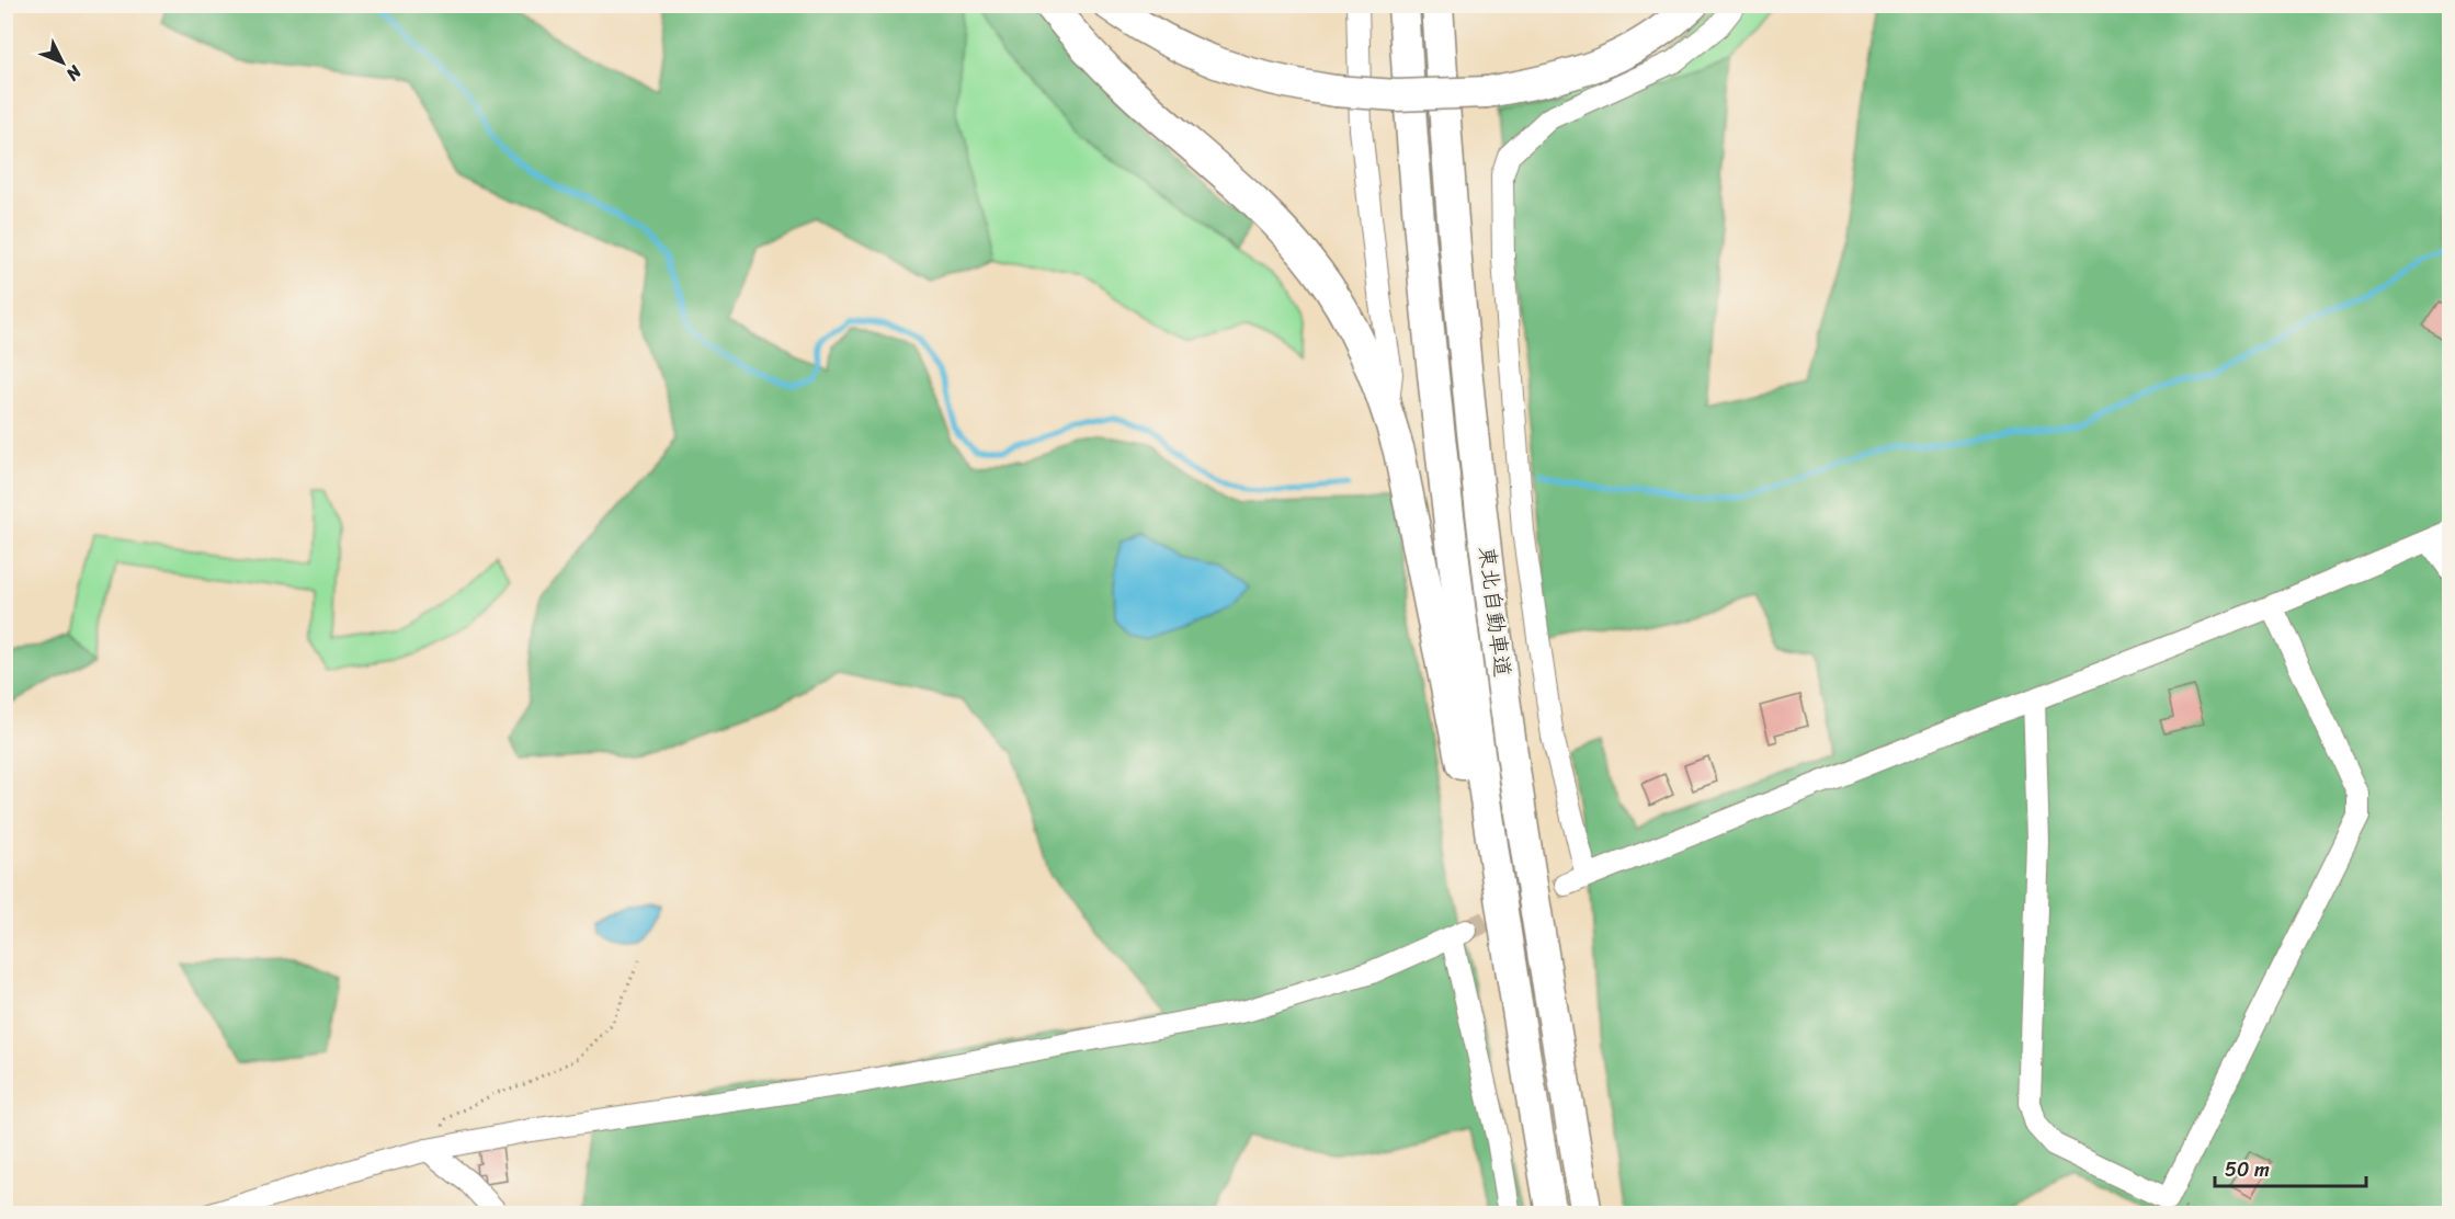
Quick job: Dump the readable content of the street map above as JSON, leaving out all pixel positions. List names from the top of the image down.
{
  "streets": {
    "highway": ["東北自動車道"]
  },
  "scale_bar": "50 m",
  "north": "bottom right"
}
